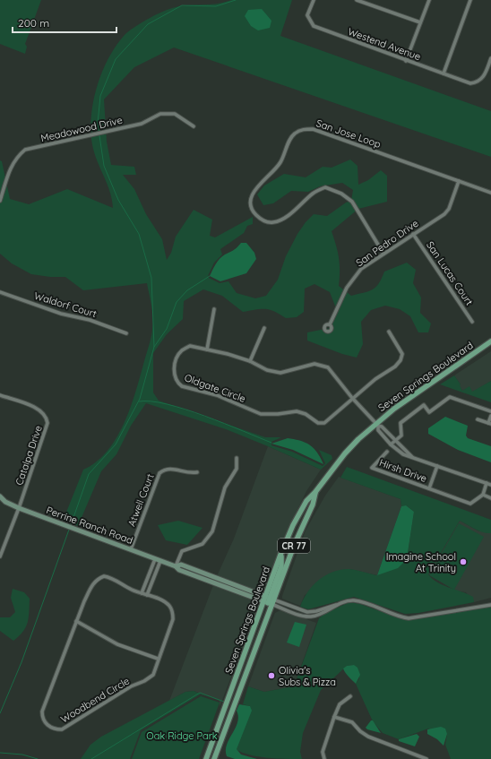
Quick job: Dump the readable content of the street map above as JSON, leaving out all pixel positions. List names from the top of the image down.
{
  "streets": {
    "main road": ["Seven Springs Boulevard", "CR 77"],
    "street": [
      "Westend Avenue",
      "Meadowood Drive",
      "San Jose Loop",
      "San Pedro Drive",
      "San Lucas Court",
      "Waldorf Court",
      "Oldgate Circle",
      "Catalpa Drive",
      "Hirsh Drive",
      "Atwell Court",
      "Perrine Ranch Road",
      "Woodbend Circle"
    ]
  },
  "crossings": [
    ["San Jose Loop", "San Pedro Drive"],
    ["San Pedro Drive", "San Lucas Court"],
    ["Seven Springs Boulevard", "Oldgate Circle"],
    ["Seven Springs Boulevard", "Perrine Ranch Road"],
    ["Catalpa Drive", "Perrine Ranch Road"],
    ["Atwell Court", "Perrine Ranch Road"]
  ],
  "parks": ["Oak Ridge Park"],
  "places": ["Imagine School At Trinity", "Olivia's Subs & Pizza"],
  "scale_bar": "200 m"
}
